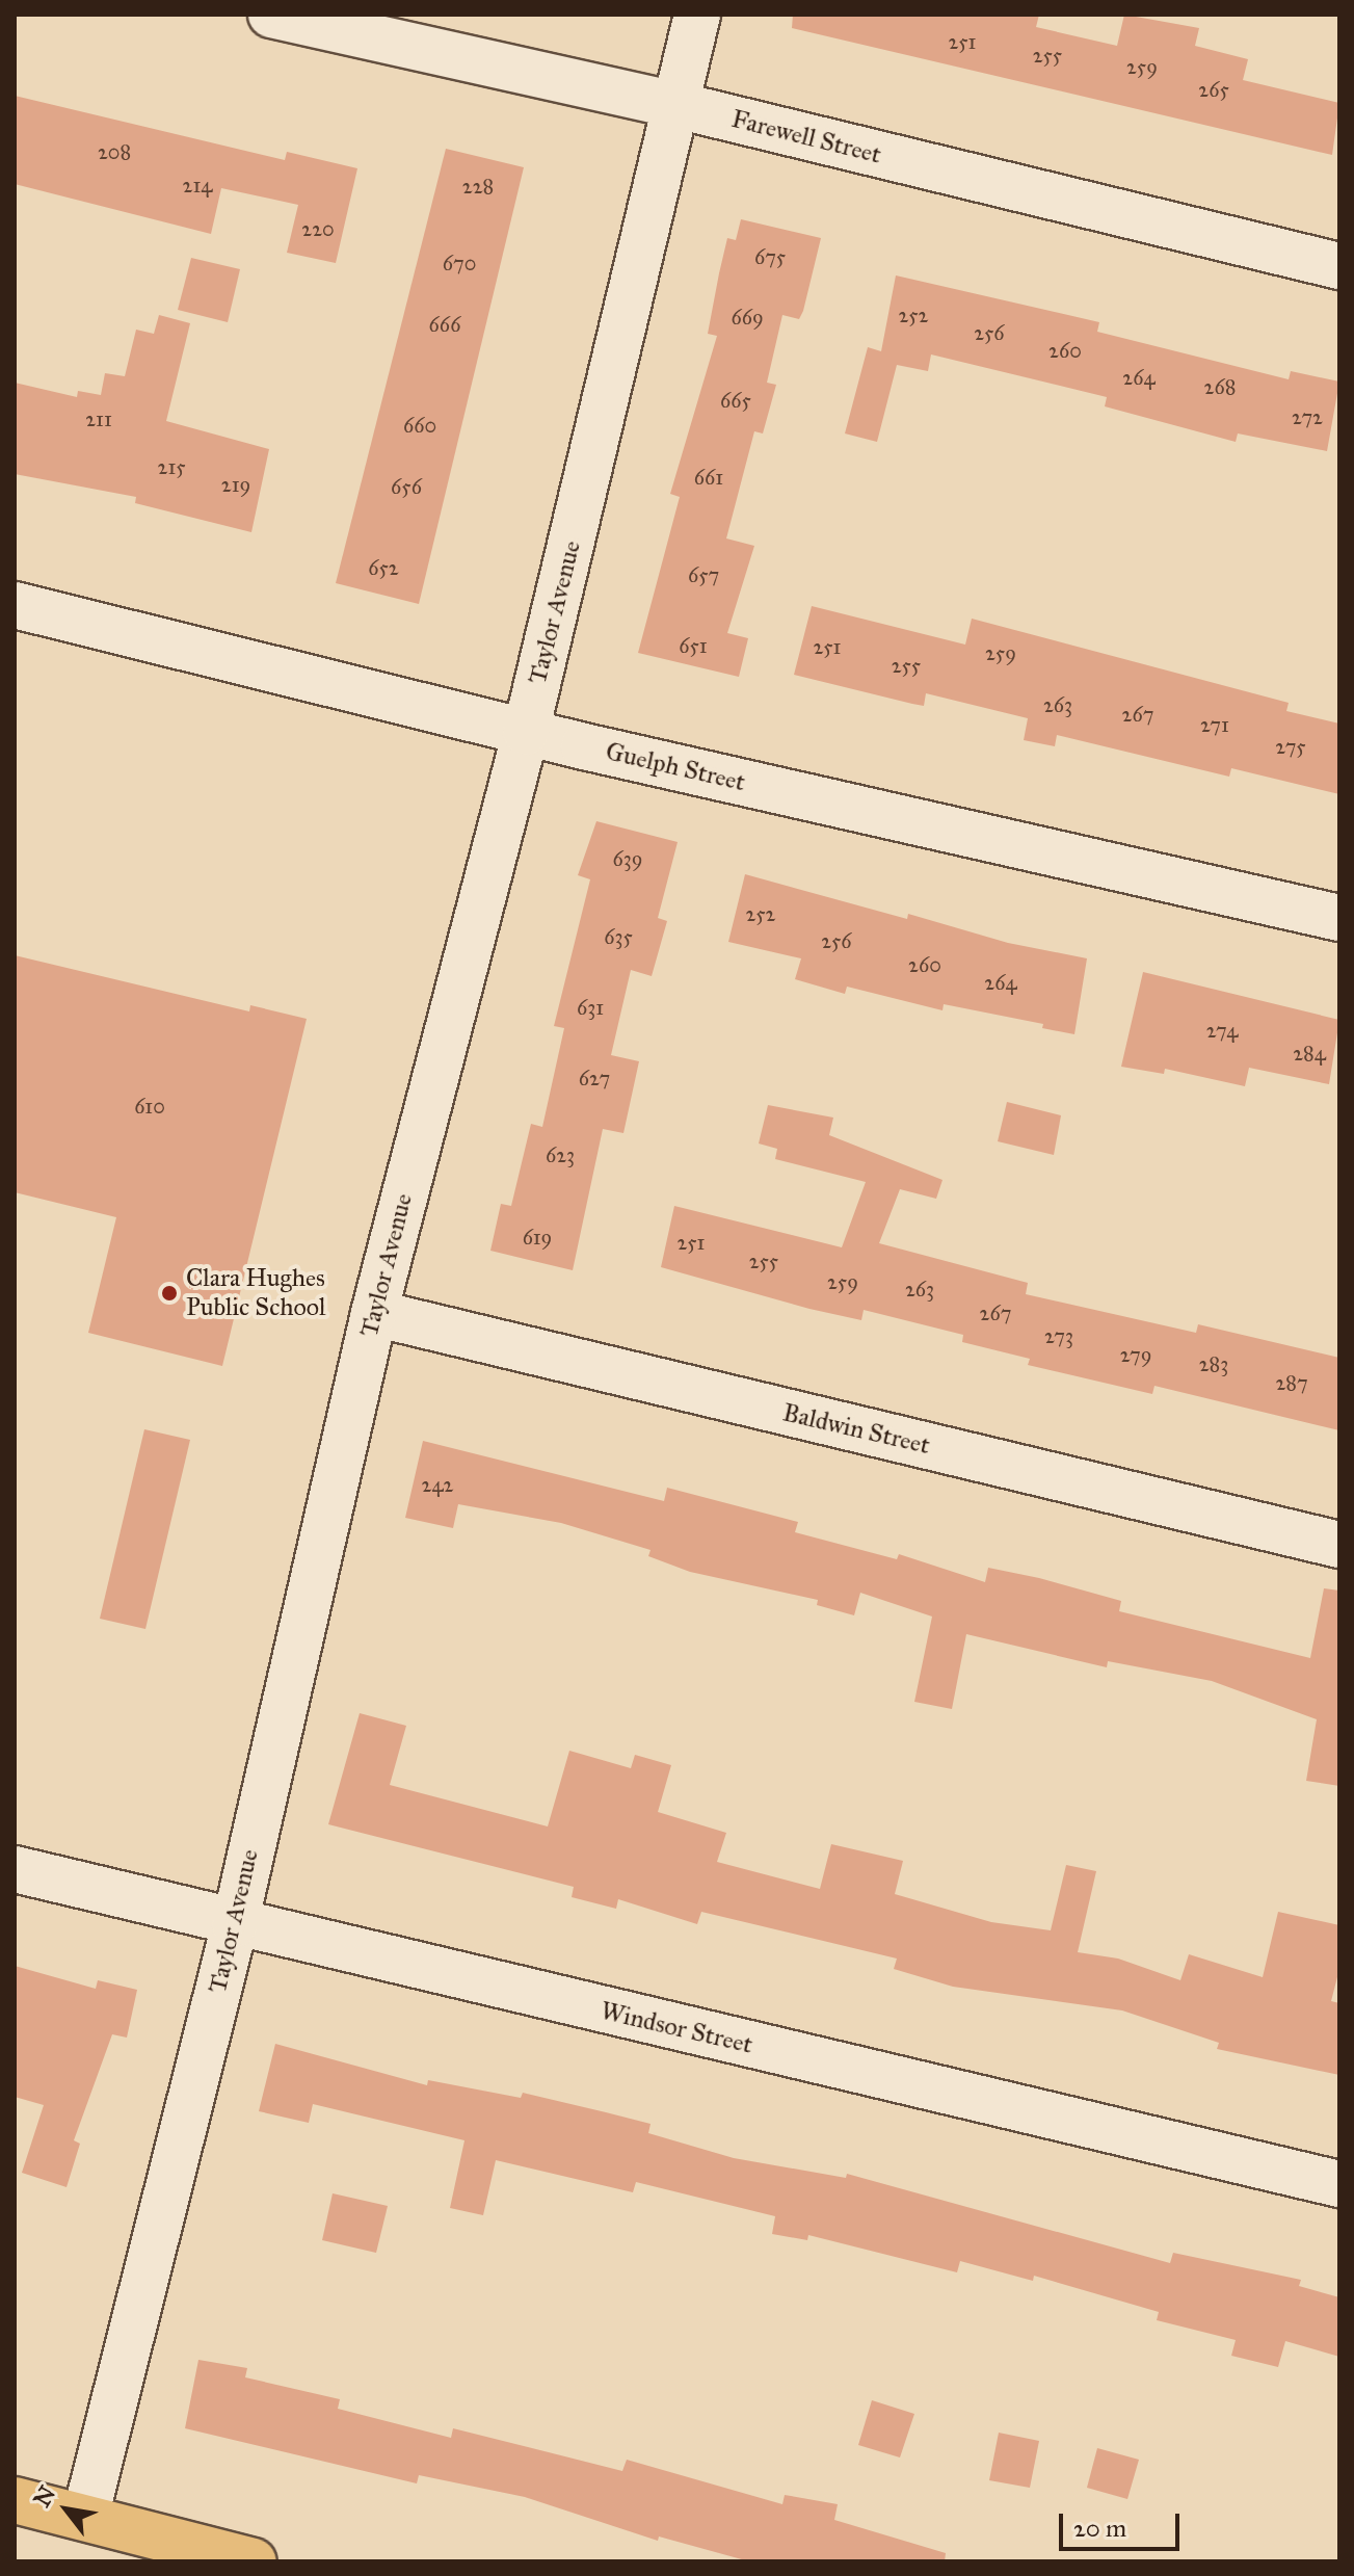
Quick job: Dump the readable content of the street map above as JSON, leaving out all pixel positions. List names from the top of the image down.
{
  "streets": {
    "street": [
      "Farewell Street",
      "Taylor Avenue",
      "Guelph Street",
      "Baldwin Street",
      "Windsor Street"
    ]
  },
  "crossings": [
    ["Farewell Street", "Taylor Avenue"],
    ["Taylor Avenue", "Guelph Street"],
    ["Taylor Avenue", "Baldwin Street"],
    ["Taylor Avenue", "Windsor Street"]
  ],
  "places": ["Clara Hughes Public School"],
  "house_numbers": [
    "251",
    "255",
    "259",
    "265",
    "208",
    "214",
    "228",
    "220",
    "675",
    "670",
    "252",
    "669",
    "666",
    "256",
    "260",
    "264",
    "268",
    "665",
    "272",
    "211",
    "660",
    "215",
    "661",
    "219",
    "656",
    "652",
    "657",
    "651",
    "251",
    "259",
    "255",
    "263",
    "267",
    "271",
    "275",
    "639",
    "252",
    "635",
    "256",
    "260",
    "264",
    "631",
    "274",
    "284",
    "627",
    "610",
    "623",
    "619",
    "251",
    "255",
    "259",
    "263",
    "267",
    "273",
    "279",
    "283",
    "287",
    "242"
  ],
  "scale_bar": "20 m",
  "north": "top left"
}
